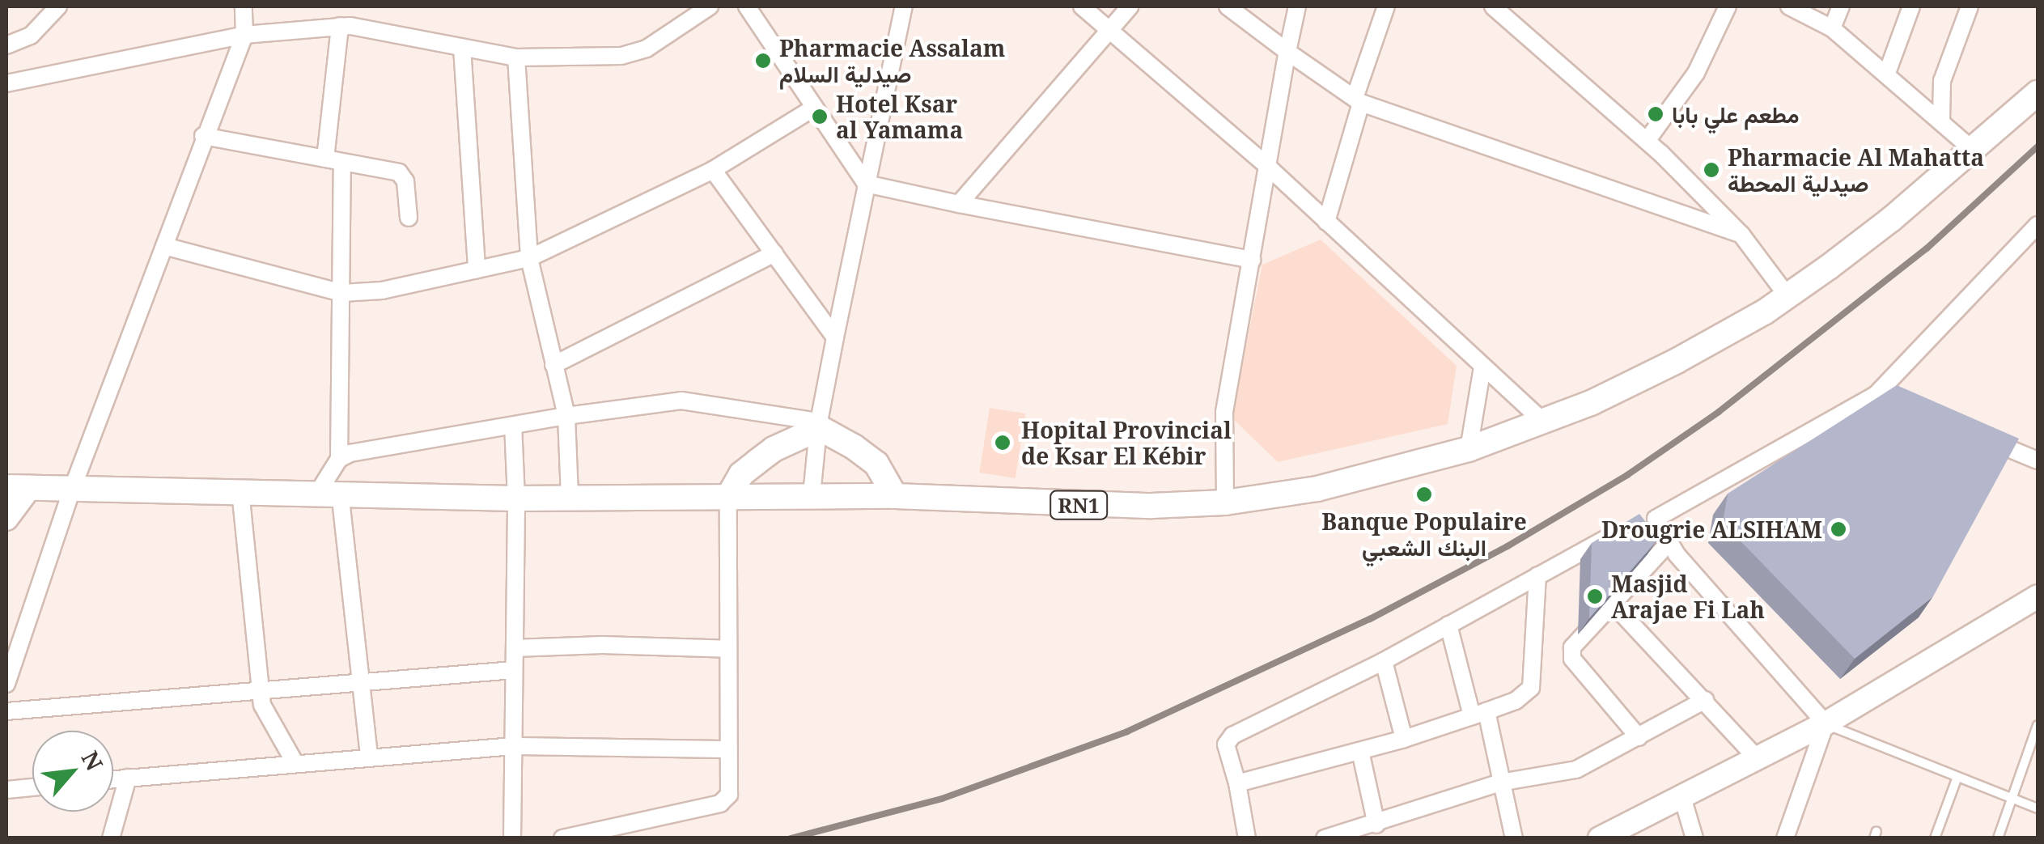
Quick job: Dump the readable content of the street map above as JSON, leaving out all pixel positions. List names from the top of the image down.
{
  "streets": {
    "main road": ["RN1"]
  },
  "places": [
    "Pharmacie Assalam صيدلية السلام",
    "مطعم علي بابا",
    "Hotel Ksar al Yamama",
    "Pharmacie Al Mahatta صيدلية المحطة",
    "Hopital Provincial de Ksar El Kébir",
    "Banque Populaire البنك الشعبي",
    "Drougrie ALSIHAM",
    "Masjid Arajae Fi Lah"
  ],
  "north": "top right"
}
